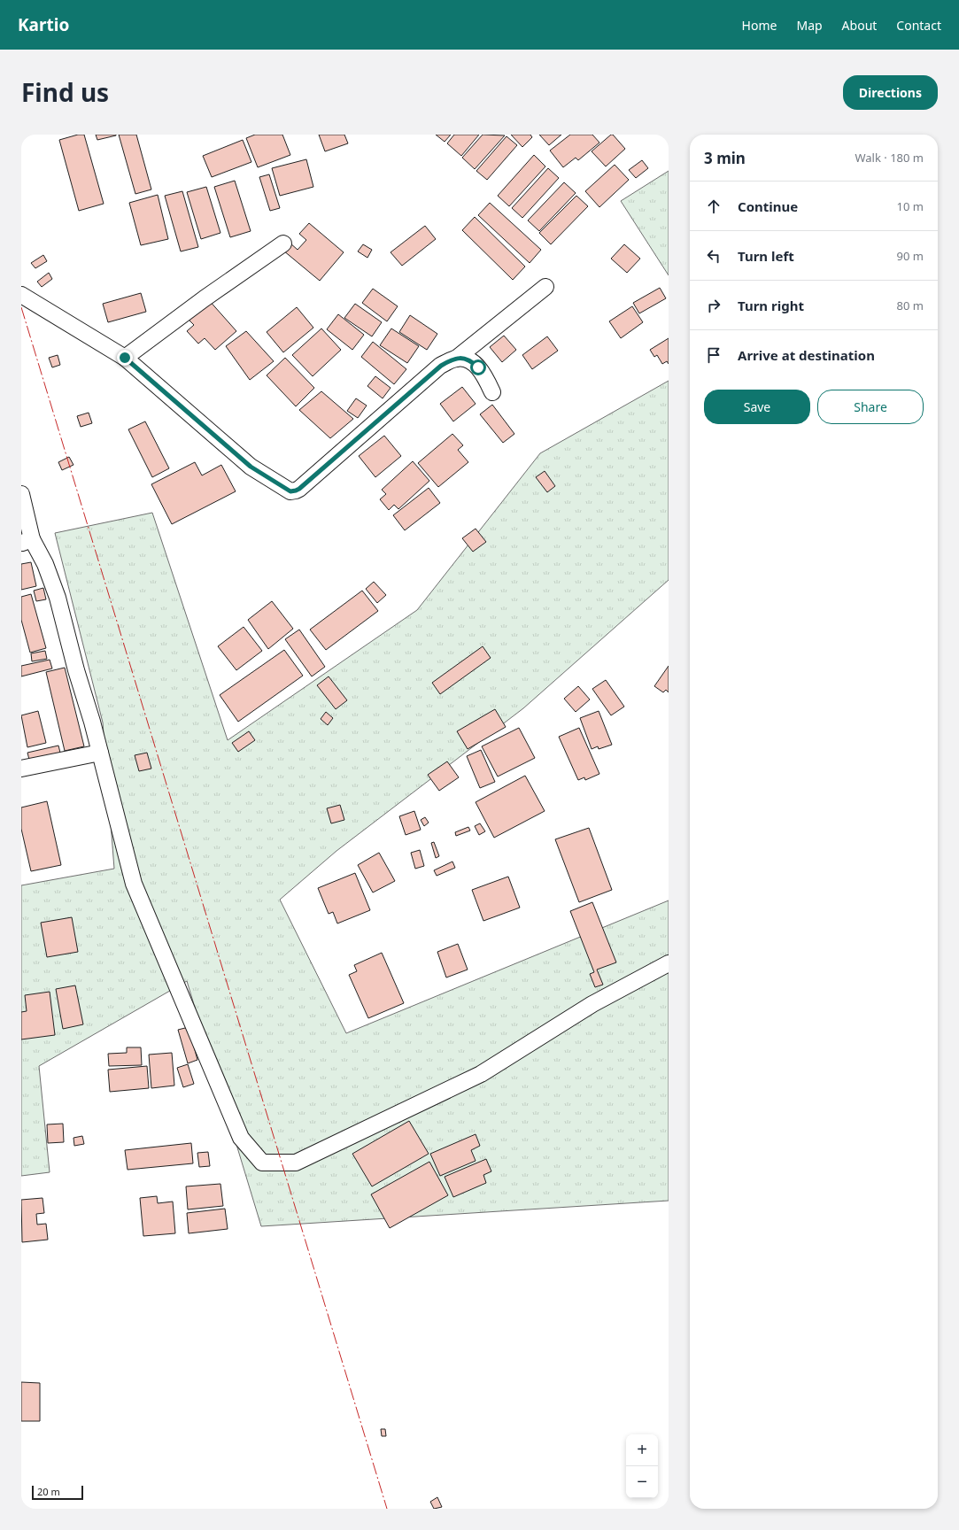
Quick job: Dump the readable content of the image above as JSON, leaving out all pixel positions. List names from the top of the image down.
{
  "scale_bar": "20 m",
  "page": {
    "header": "Kartio",
    "nav": [
      "Home",
      "Map",
      "About",
      "Contact"
    ],
    "title": "Find us",
    "buttons": [
      "Directions",
      ["Save", "Share"]
    ],
    "heading": ["3 min", "Walk · 180 m"],
    "list": [
      ["Continue", "10 m"],
      ["Turn left", "90 m"],
      ["Turn right", "80 m"],
      "Arrive at destination"
    ],
    "map_buttons": ["+", "−"],
    "scale": "20 m"
  }
}
